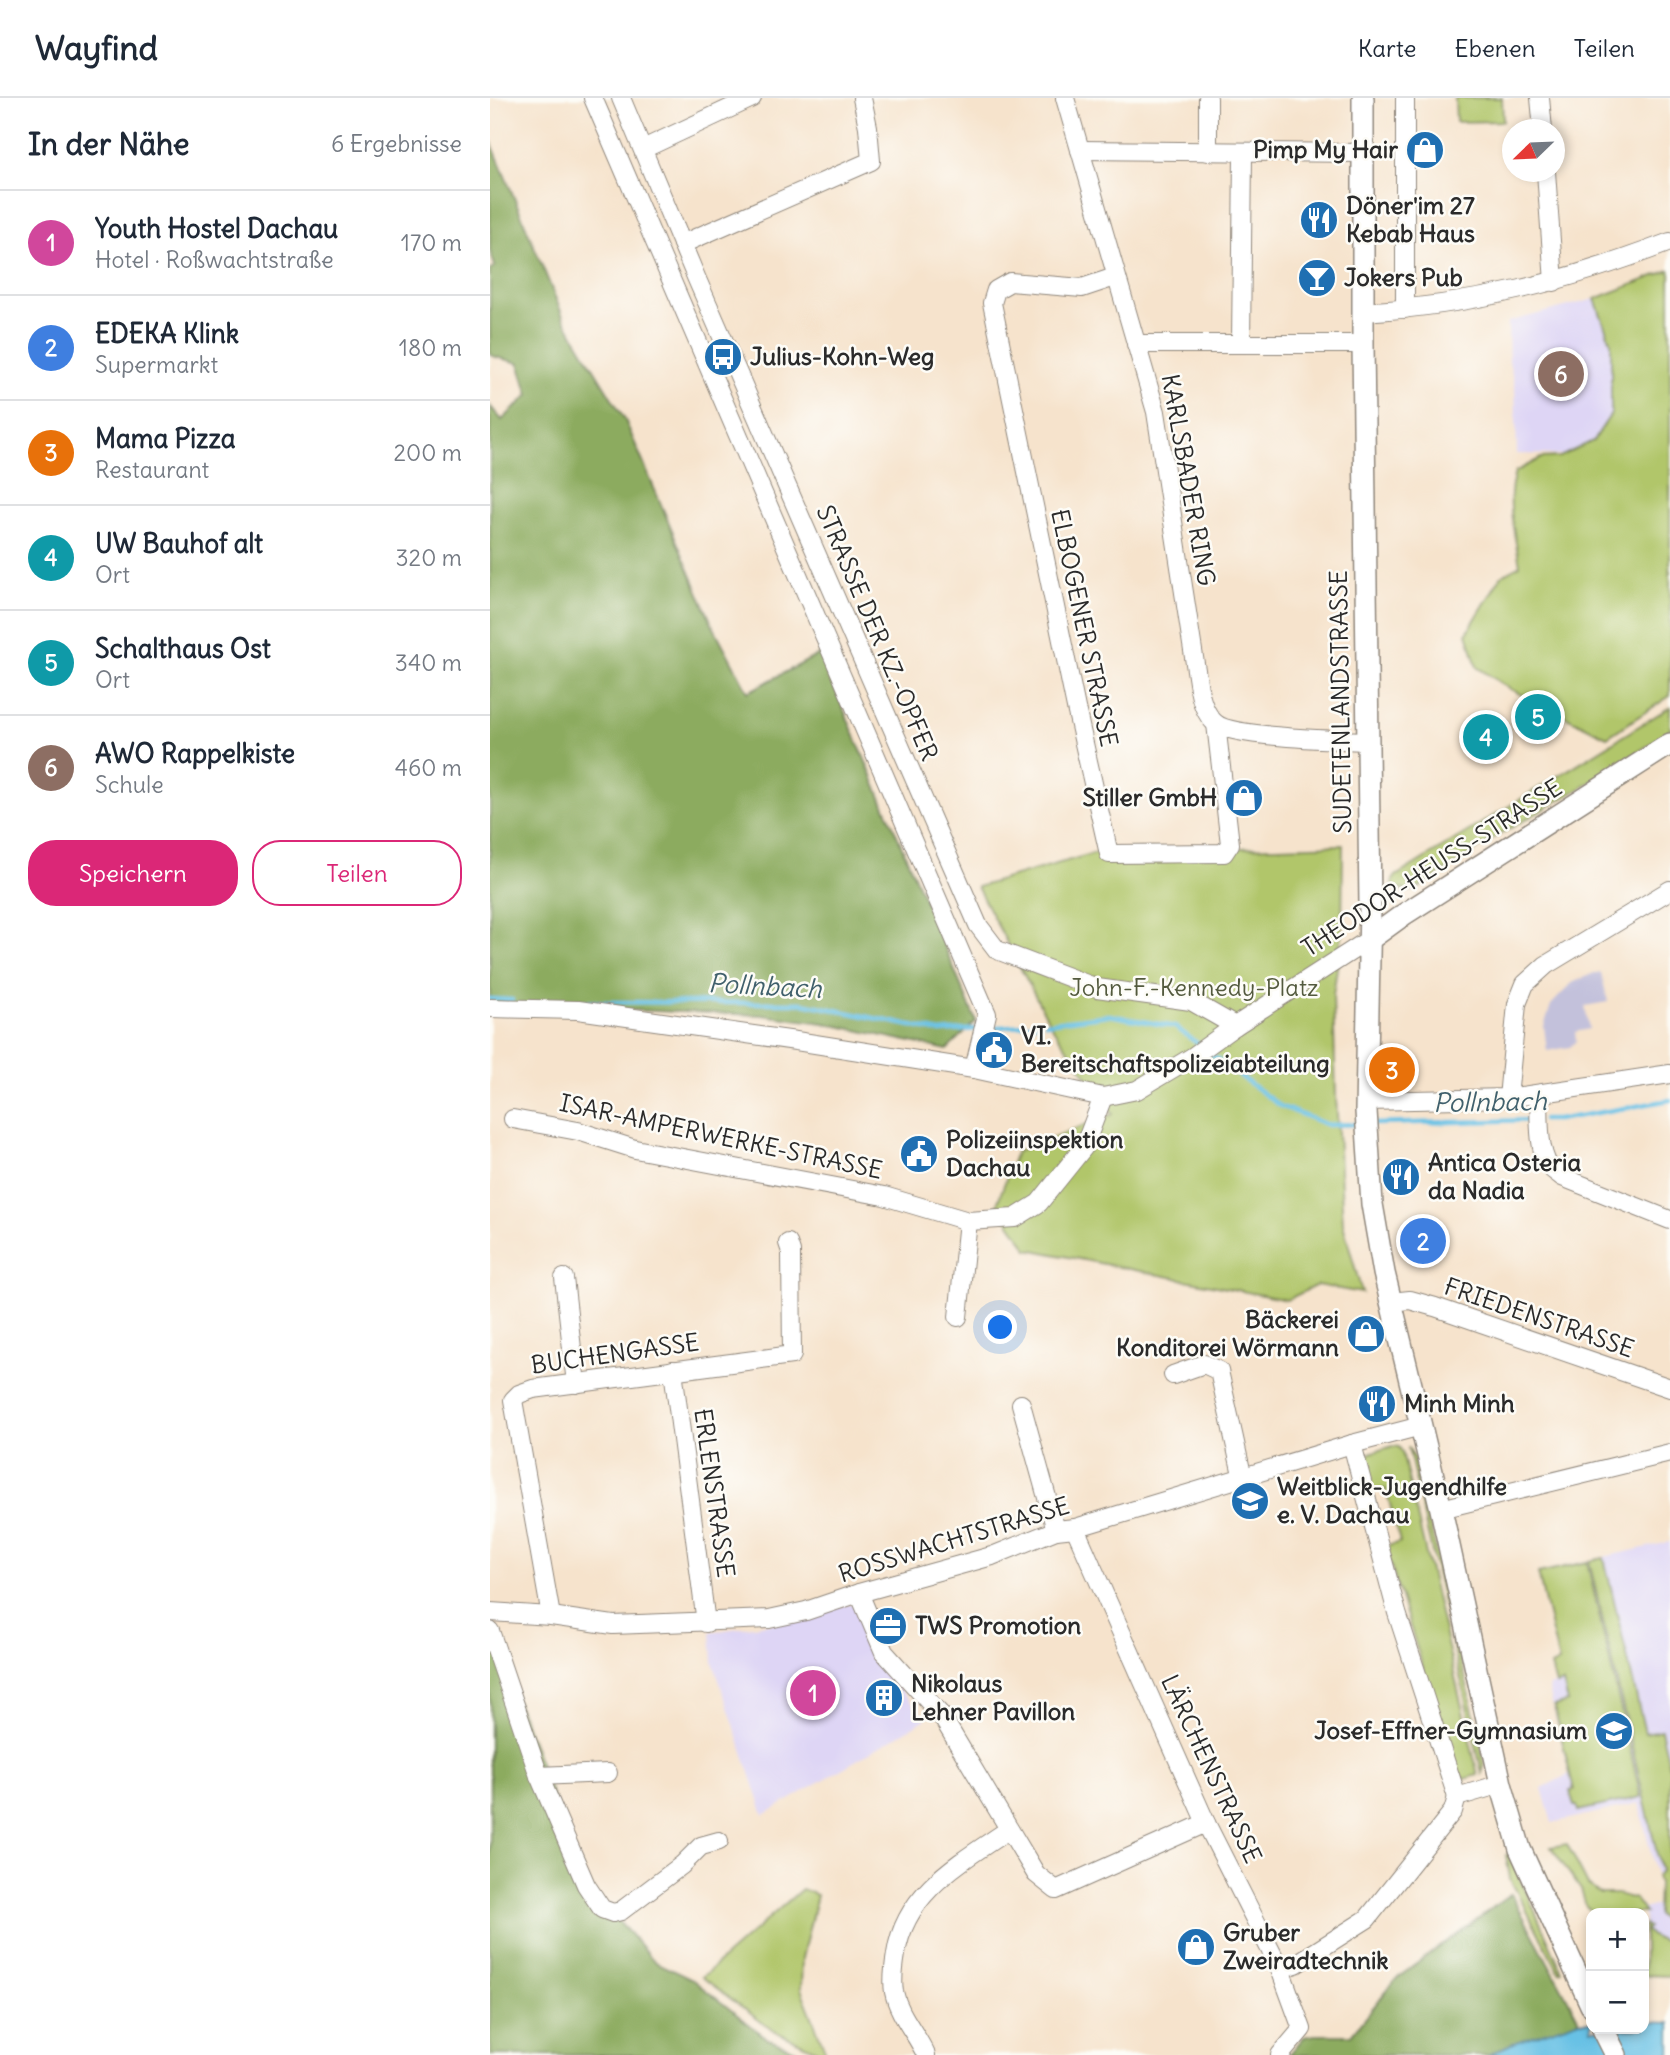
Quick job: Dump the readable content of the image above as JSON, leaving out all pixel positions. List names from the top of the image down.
{
  "streets": {
    "street": [
      "KARLSBADER RING",
      "ELBOGENER STRASSE",
      "STRASSE DER KZ.-OPFER",
      "SUDETENLANDSTRASSE",
      "THEODOR-HEUSS-STRASSE",
      "ISAR-AMPERWERKE-STRASSE",
      "FRIEDENSTRASSE",
      "BUCHENGASSE",
      "ERLENSTRASSE",
      "ROSSWACHTSTRASSE",
      "LÄRCHENSTRASSE"
    ]
  },
  "crossings": [
    ["KARLSBADER RING", "ELBOGENER STRASSE"],
    ["STRASSE DER KZ.-OPFER", "THEODOR-HEUSS-STRASSE"],
    ["SUDETENLANDSTRASSE", "THEODOR-HEUSS-STRASSE"],
    ["SUDETENLANDSTRASSE", "FRIEDENSTRASSE"],
    ["SUDETENLANDSTRASSE", "ROSSWACHTSTRASSE"],
    ["THEODOR-HEUSS-STRASSE", "ISAR-AMPERWERKE-STRASSE"],
    ["BUCHENGASSE", "ERLENSTRASSE"],
    ["BUCHENGASSE", "ROSSWACHTSTRASSE"],
    ["ERLENSTRASSE", "ROSSWACHTSTRASSE"],
    ["ROSSWACHTSTRASSE", "LÄRCHENSTRASSE"]
  ],
  "water": ["Pollnbach"],
  "parks": ["John-F.-Kennedy-Platz"],
  "places": {
    "shop": [
      "Pimp My Hair",
      "Stiller GmbH",
      "Bäckerei Konditorei Wörmann",
      "Gruber Zweiradtechnik"
    ],
    "restaurant": ["Döner'im 27 Kebab Haus", "Antica Osteria da Nadia", "Minh Minh"],
    "bar": ["Jokers Pub"],
    "bus stop": ["Julius-Kohn-Weg"],
    "public building": ["VI. Bereitschaftspolizeiabteilung", "Polizeiinspektion Dachau"],
    "school or university": ["Weitblick-Jugendhilfe e. V. Dachau", "Josef-Effner-Gymnasium"],
    "office": ["TWS Promotion"],
    "building": ["Nikolaus Lehner Pavillon"]
  },
  "north": "bottom left",
  "page": {
    "header": "Wayfind",
    "nav": ["Karte", "Ebenen", "Teilen"],
    "heading": ["In der Nähe", "6 Ergebnisse"],
    "list": [
      {
        "mark": "1",
        "name": "Youth Hostel Dachau",
        "note": "Hotel · Roßwachtstraße",
        "value": "170 m"
      },
      {
        "mark": "2",
        "name": "EDEKA Klink",
        "note": "Supermarkt",
        "value": "180 m"
      },
      {
        "mark": "3",
        "name": "Mama Pizza",
        "note": "Restaurant",
        "value": "200 m"
      },
      {
        "mark": "4",
        "name": "UW Bauhof alt",
        "note": "Ort",
        "value": "320 m"
      },
      {
        "mark": "5",
        "name": "Schalthaus Ost",
        "note": "Ort",
        "value": "340 m"
      },
      {
        "mark": "6",
        "name": "AWO Rappelkiste",
        "note": "Schule",
        "value": "460 m"
      }
    ],
    "pins": [
      "6",
      "5",
      "4",
      "3",
      "2",
      "1"
    ],
    "buttons": ["Speichern", "Teilen"],
    "map_buttons": ["+", "−"]
  }
}
